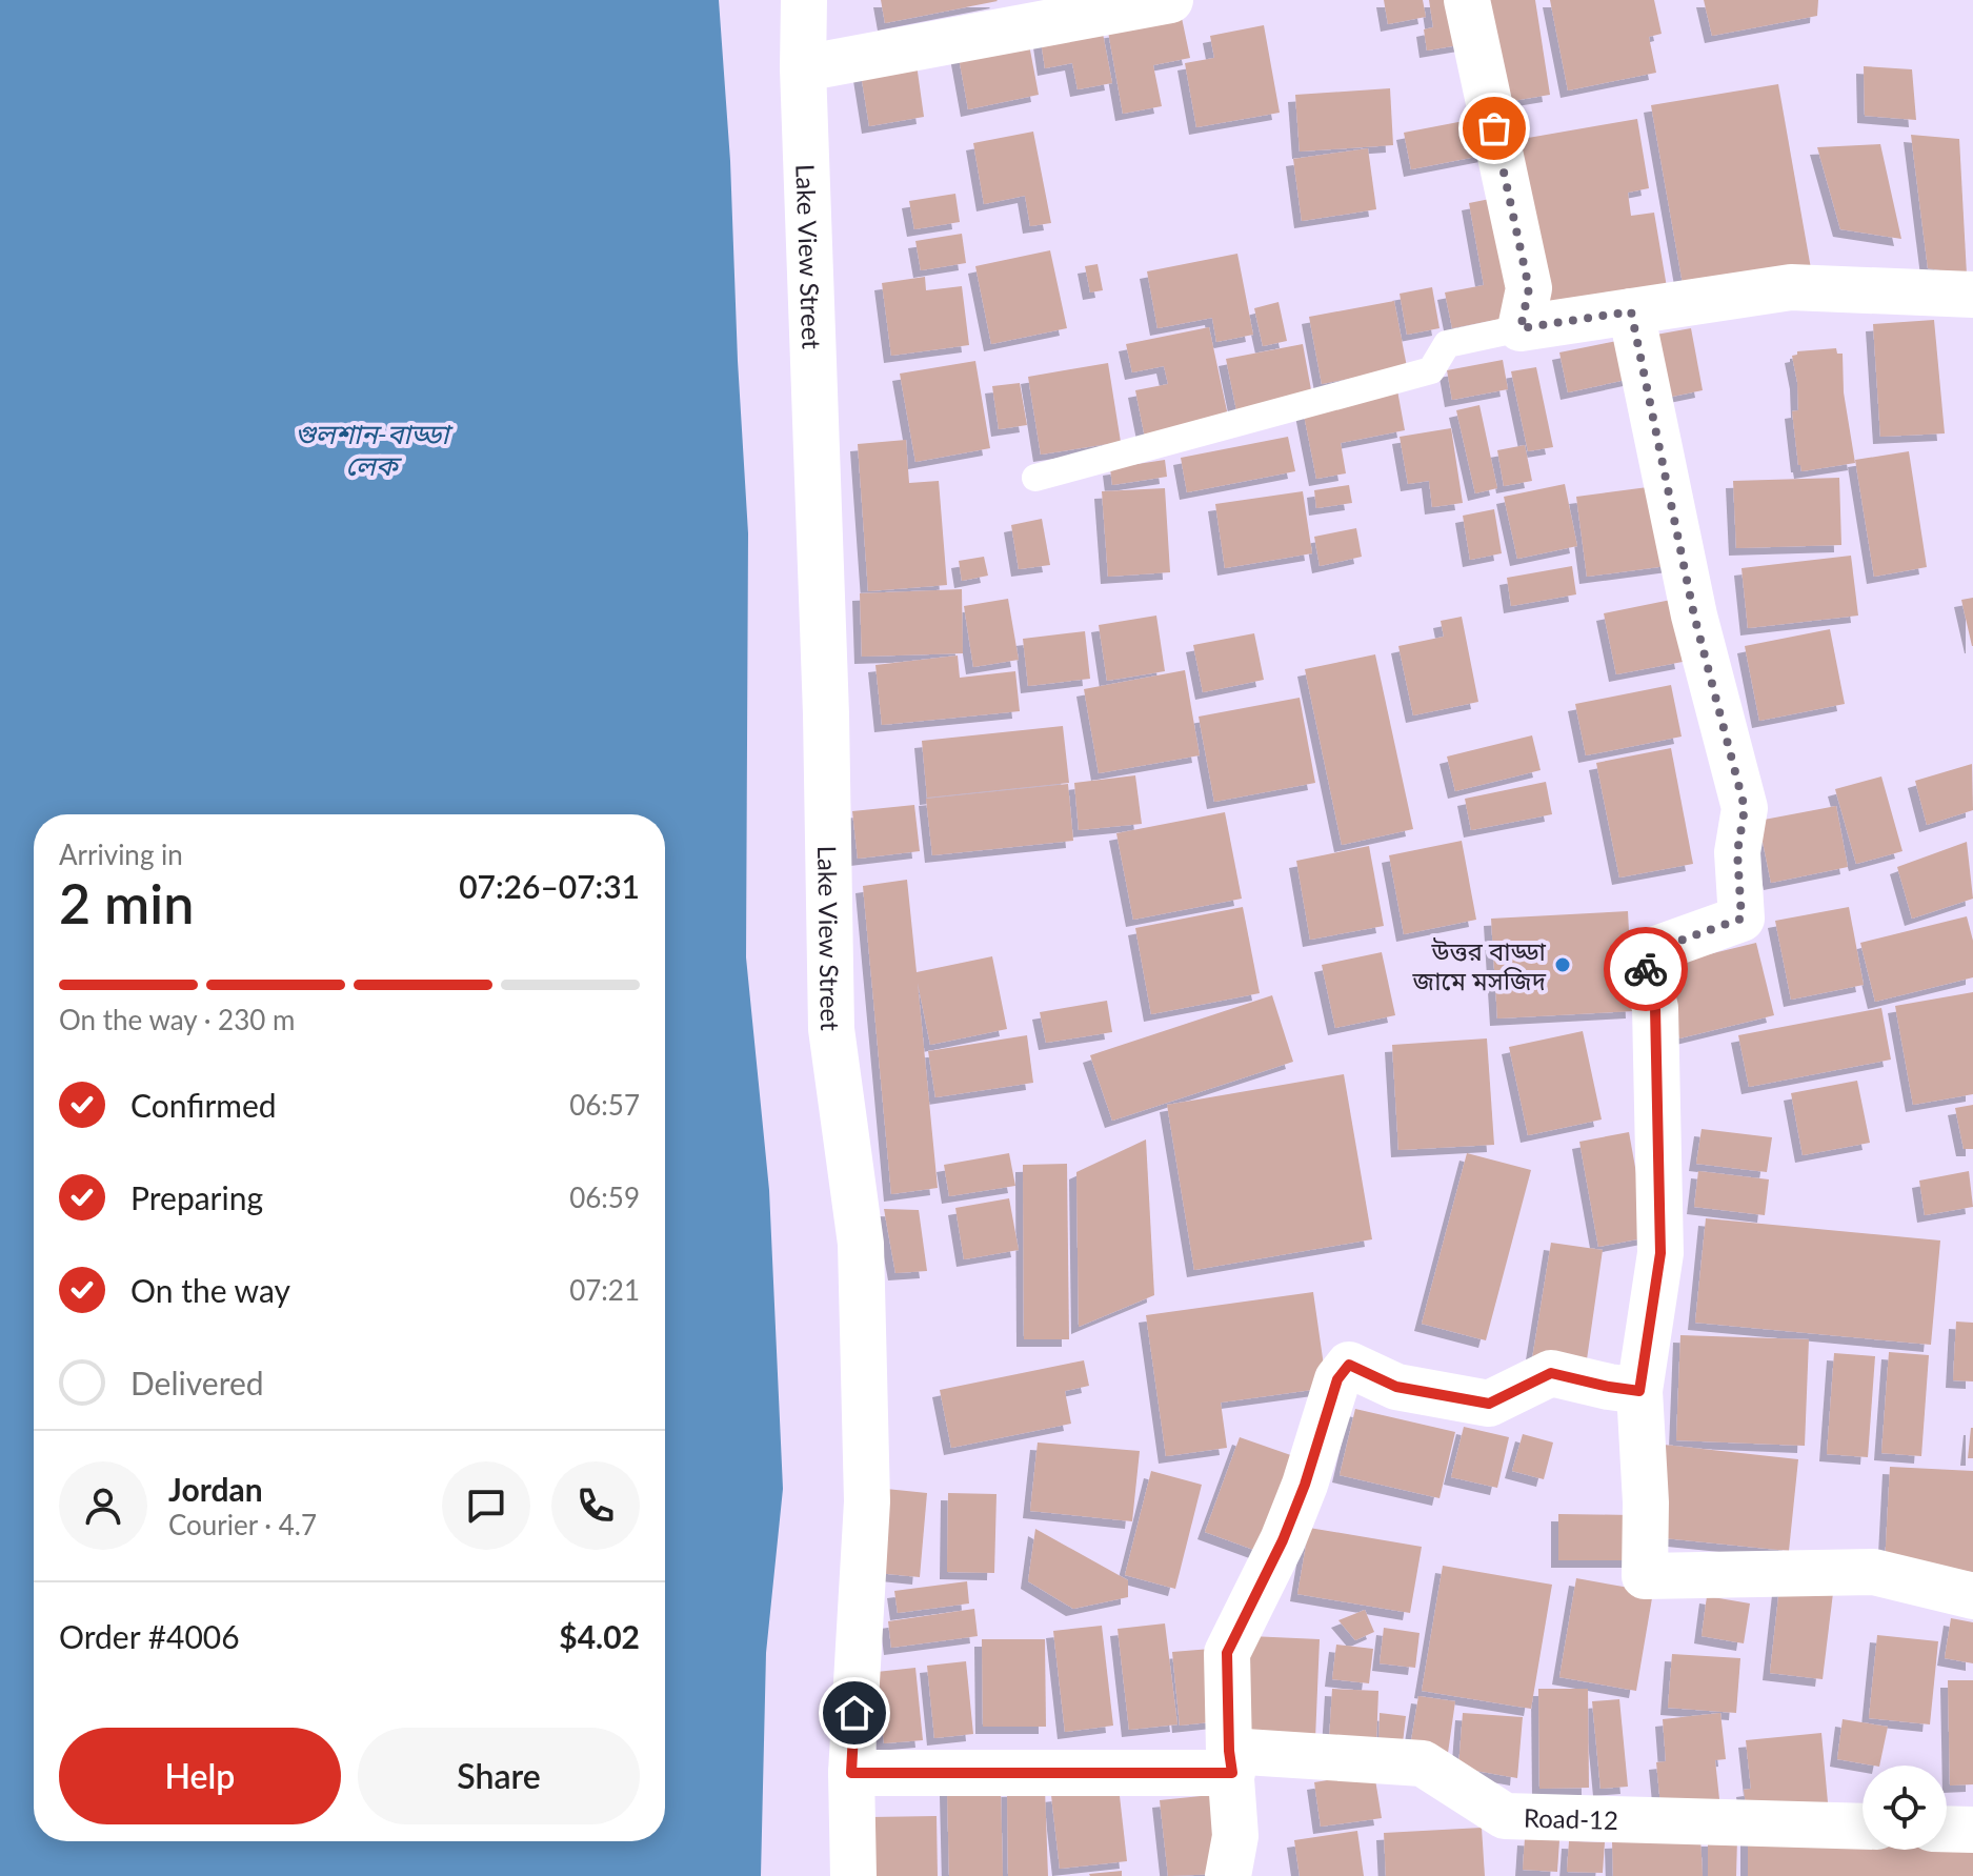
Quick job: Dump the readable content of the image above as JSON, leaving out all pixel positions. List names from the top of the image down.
{
  "streets": {
    "street": ["Lake View Street", "Road-12"]
  },
  "crossings": [
    ["Lake View Street", "Road-12"]
  ],
  "water": ["গুলশান-বাড্ডা লেক"],
  "places": ["উত্তর বাড্ডা জামে মসজিদ"],
  "page": {
    "heading": ["2 min", "Arriving in", "07:26–07:31"],
    "panel": [
      "Jordan",
      "Courier · 4.7",
      "Order #4006",
      "$4.02"
    ],
    "bar": "On the way · 230 m",
    "list": [
      ["Confirmed", "06:57"],
      ["Preparing", "06:59"],
      ["On the way", "07:21"],
      "Delivered"
    ],
    "buttons": ["Help", "Share"]
  }
}
